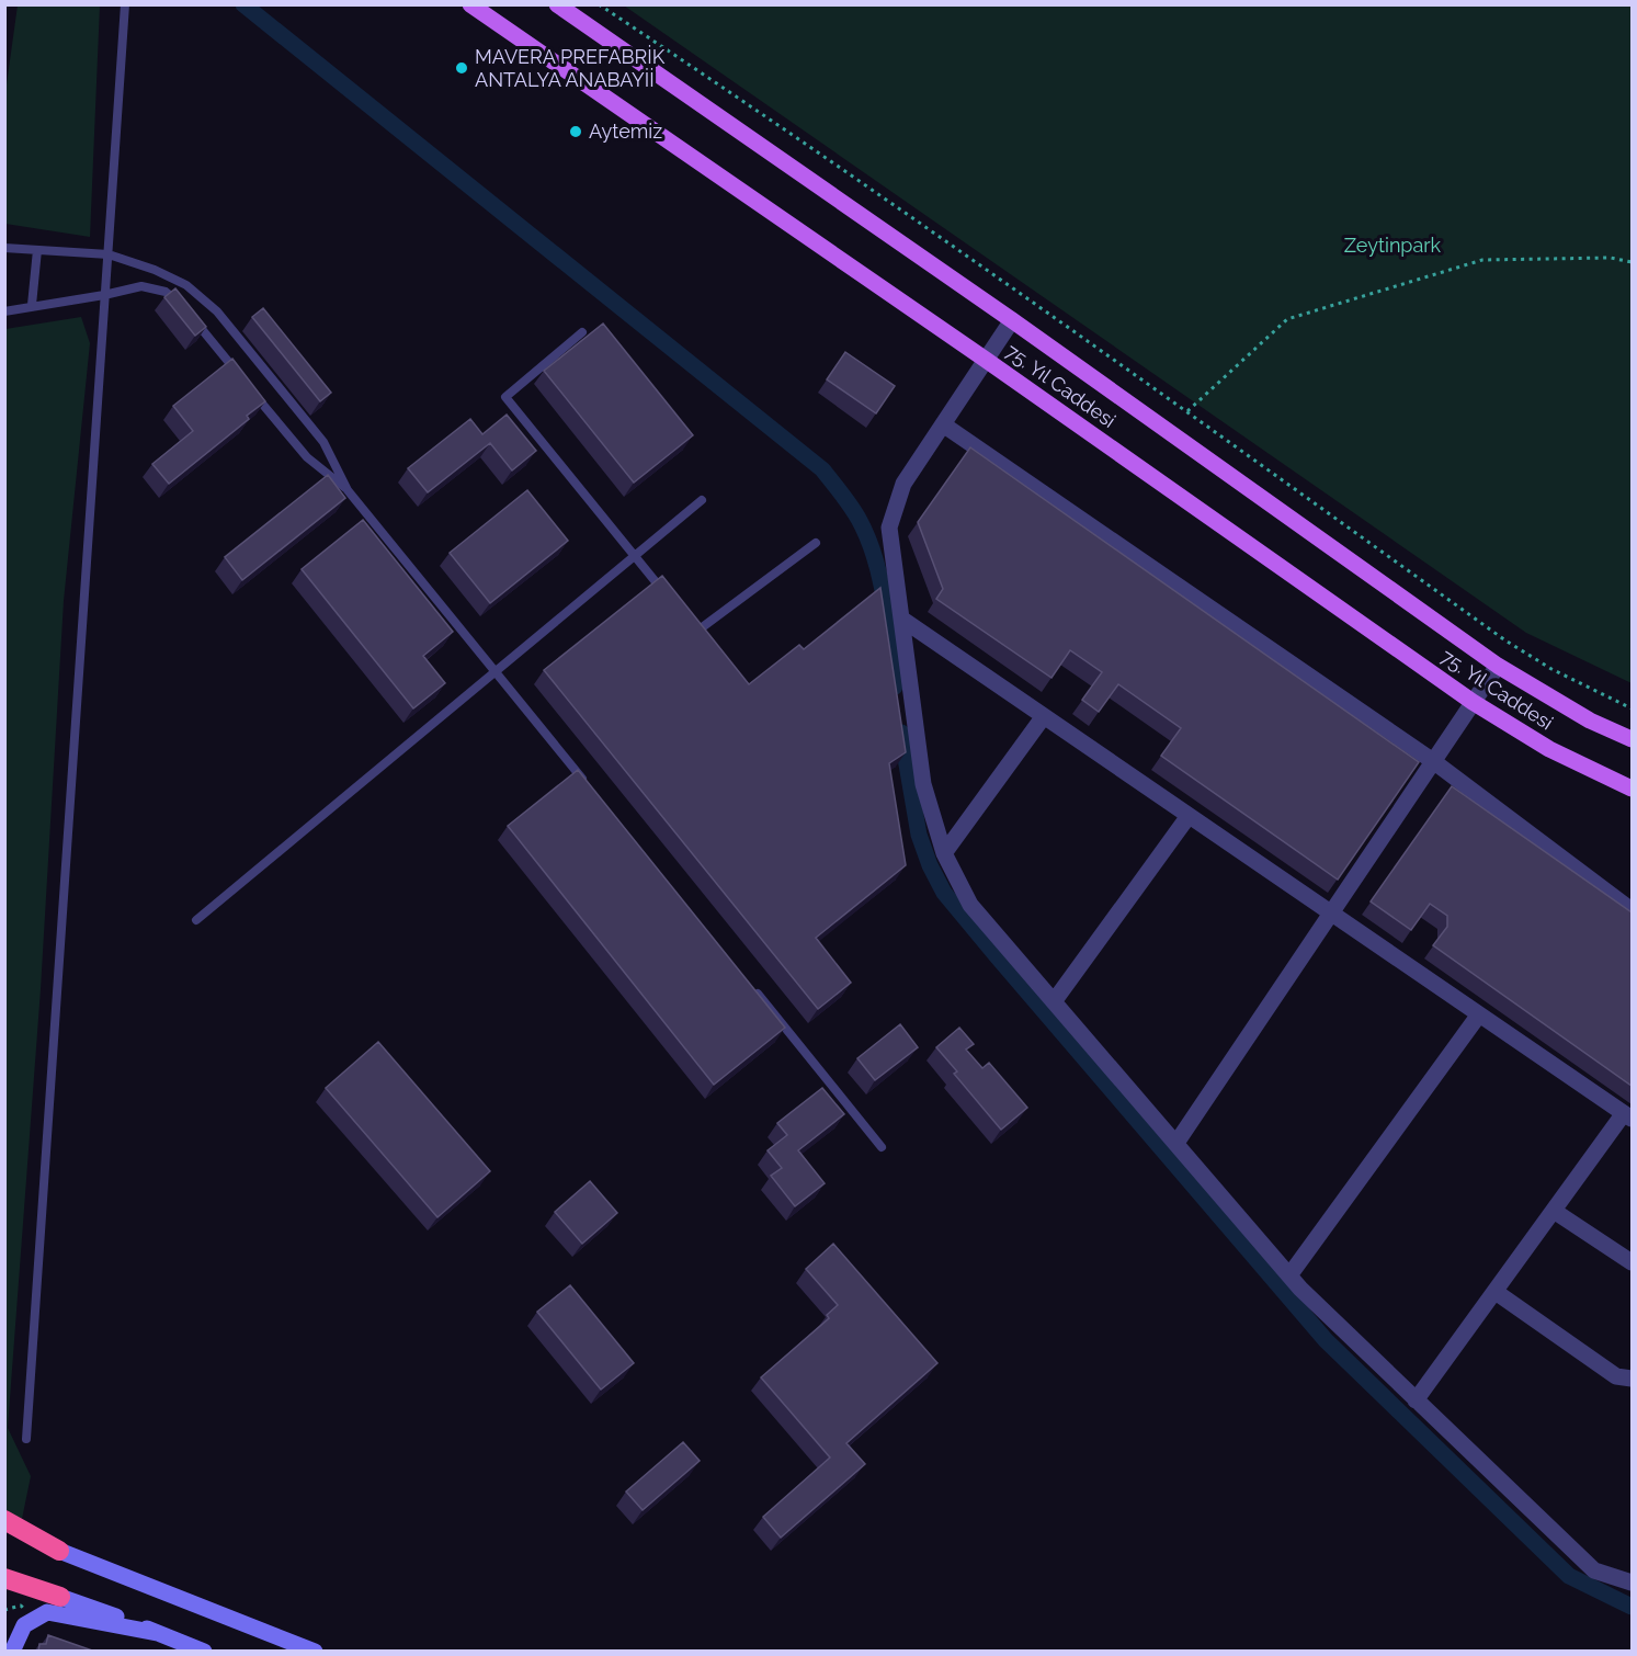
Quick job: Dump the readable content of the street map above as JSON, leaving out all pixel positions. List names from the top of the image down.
{
  "streets": {
    "main road": ["75. Yıl Caddesi"]
  },
  "parks": ["Zeytinpark"],
  "places": ["MAVERA PREFABRİK ANTALYA ANABAYİİ", "Aytemiz"]
}
